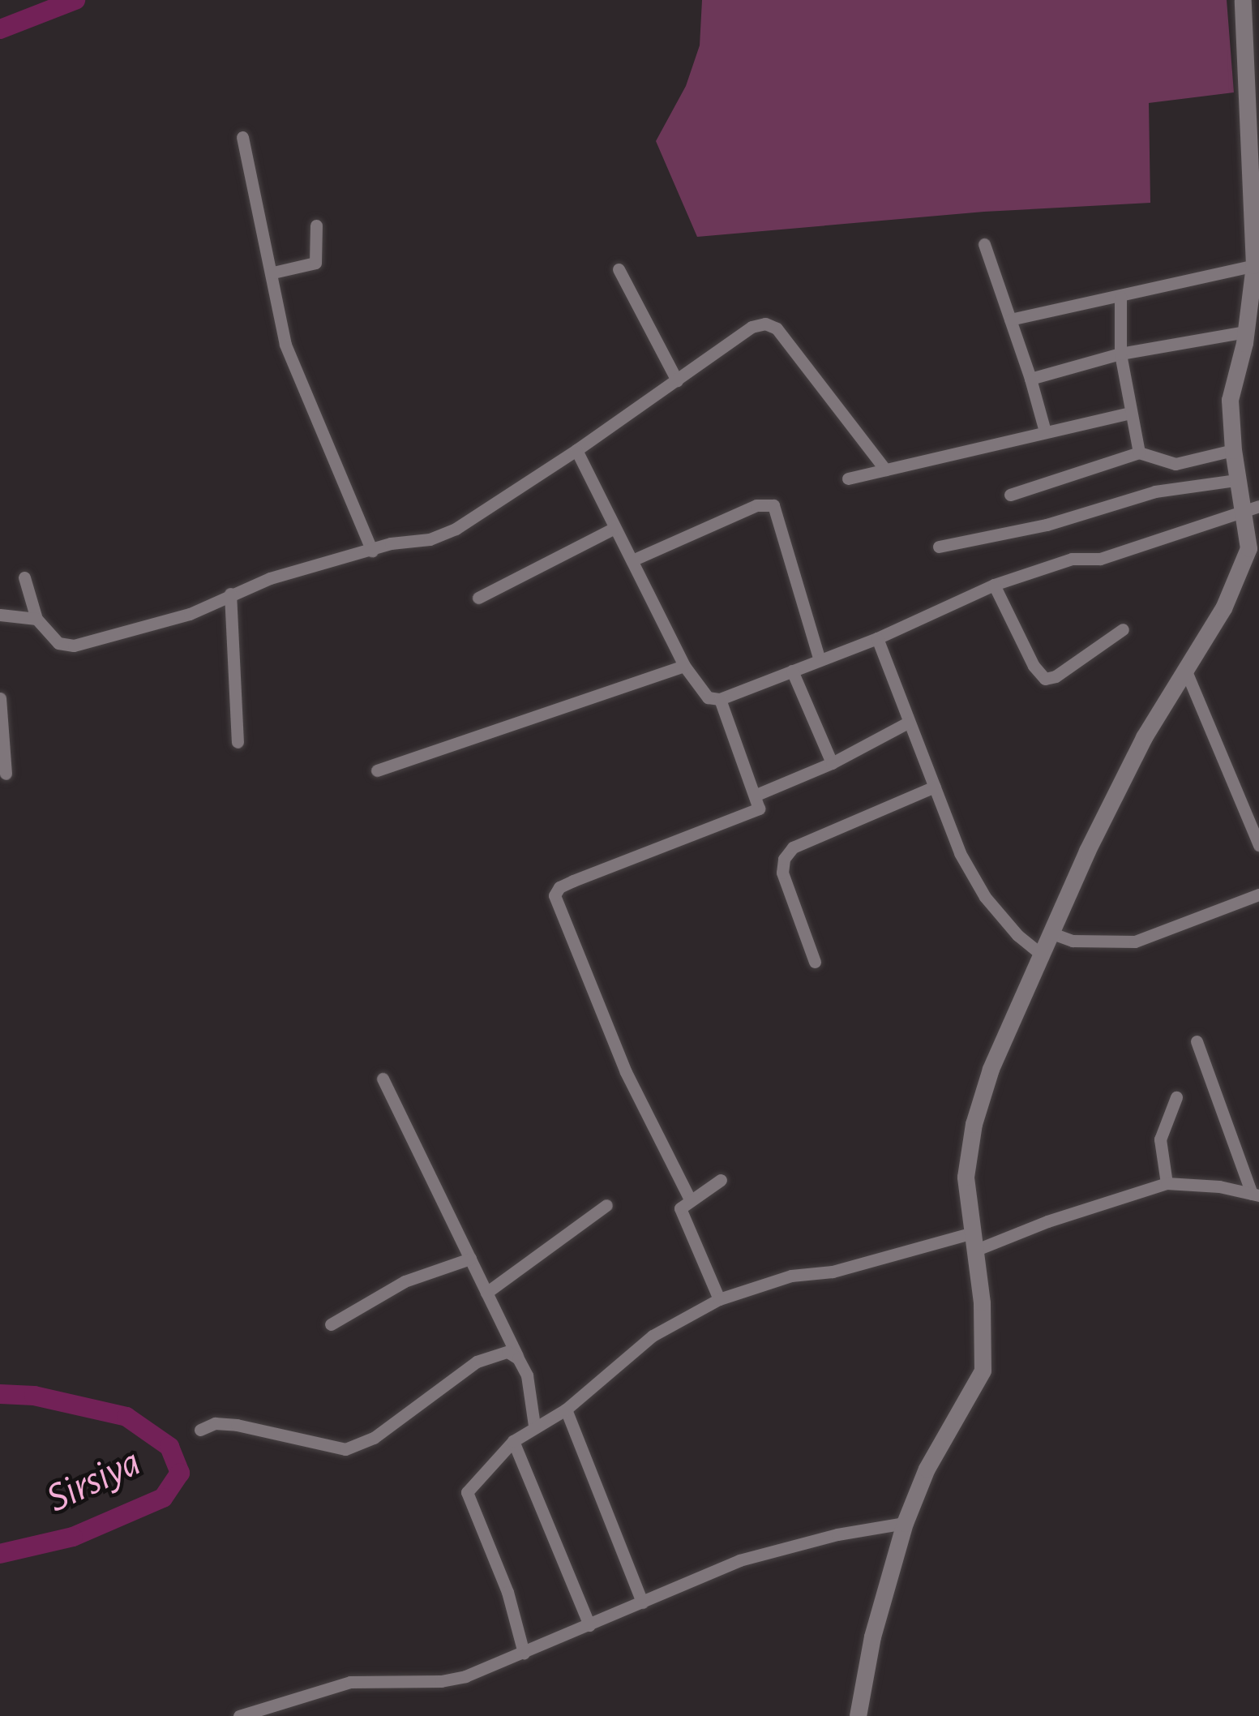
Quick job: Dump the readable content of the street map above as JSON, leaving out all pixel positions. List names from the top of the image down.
{
  "water": ["Sirsiya"]
}
